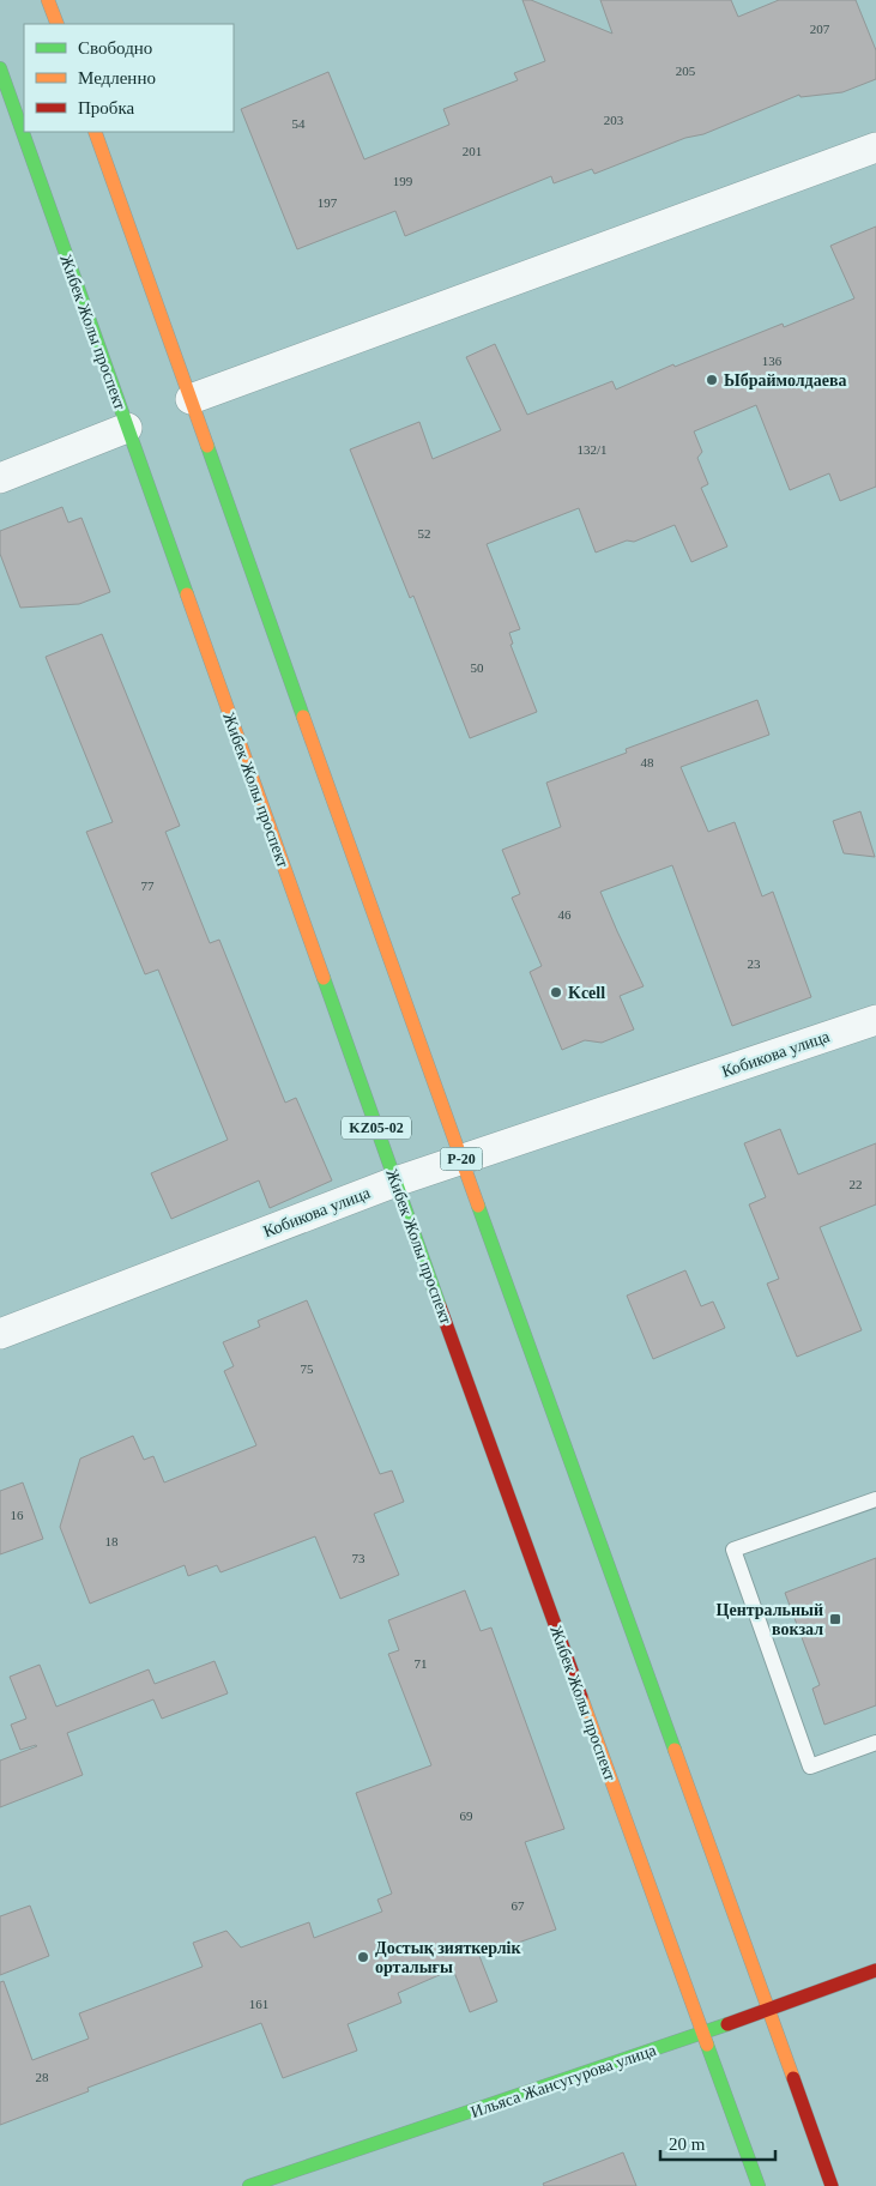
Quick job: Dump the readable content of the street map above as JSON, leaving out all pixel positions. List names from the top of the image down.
{
  "streets": {
    "main road": [
      "Жибек Жолы проспект",
      "KZ05-02",
      "Р-20",
      "Ильяса Жансугурова улица"
    ],
    "street": ["Кобикова улица"]
  },
  "crossings": [
    ["Жибек Жолы проспект", "Кобикова улица"],
    ["Жибек Жолы проспект", "Ильяса Жансугурова улица"],
    ["Кобикова улица", "Р-20"],
    ["Р-20", "Ильяса Жансугурова улица"]
  ],
  "places": {
    "other": ["Ыбраймолдаева", "Kcell", "Достық зияткерлік орталығы"],
    "transit": ["Центральный вокзал"]
  },
  "house_numbers": [
    "207",
    "205",
    "203",
    "54",
    "201",
    "199",
    "197",
    "136",
    "132/1",
    "52",
    "50",
    "48",
    "77",
    "46",
    "23",
    "22",
    "75",
    "16",
    "18",
    "73",
    "71",
    "69",
    "67",
    "161",
    "28"
  ],
  "legend": ["Свободно", "Медленно", "Пробка"],
  "scale_bar": "20 m"
}
